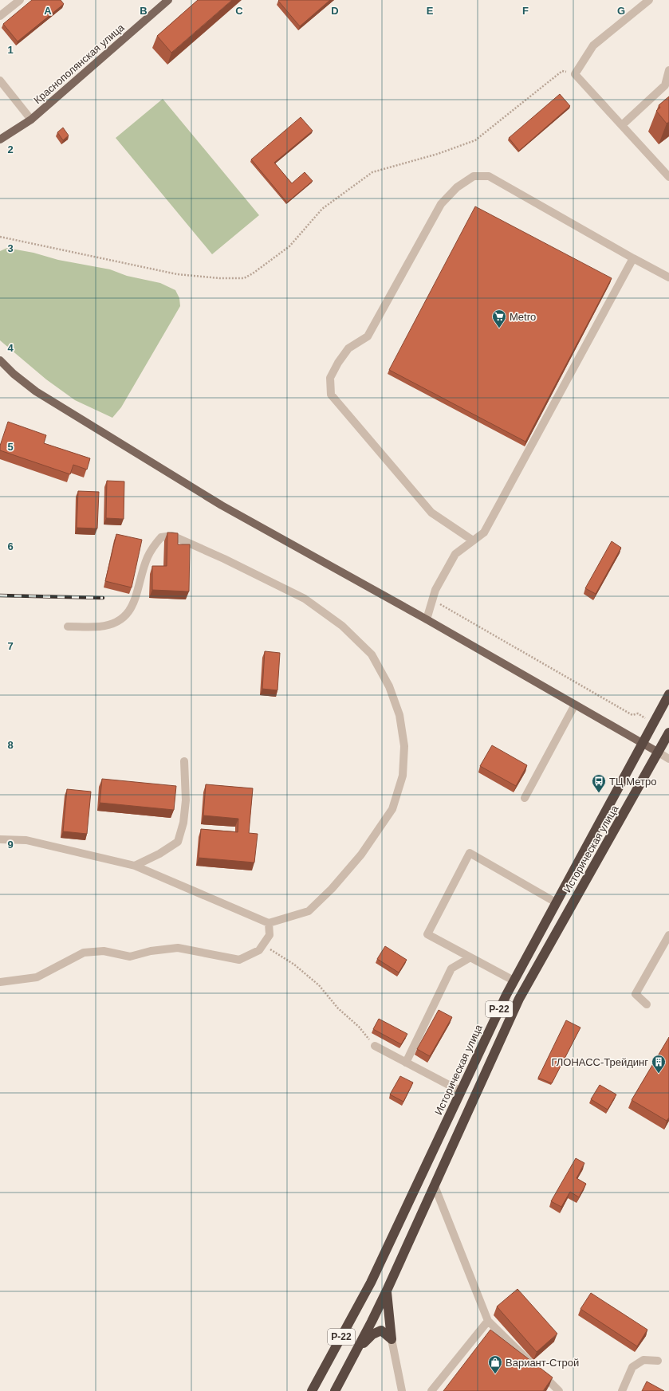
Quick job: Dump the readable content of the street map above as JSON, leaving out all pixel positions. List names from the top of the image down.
{
  "streets": {
    "highway": ["Историческая улица", "Р-22"],
    "main road": ["Краснополянская улица"]
  },
  "places": {
    "supermarket": ["Metro"],
    "bus stop": ["ТЦ Метро"],
    "building": ["ГЛОНАСС-Трейдинг"],
    "shop": ["Вариант-Строй"]
  },
  "grid": {
    "columns": [
      "A",
      "B",
      "C",
      "D",
      "E",
      "F",
      "G"
    ],
    "rows": [
      "1",
      "2",
      "3",
      "4",
      "5",
      "6",
      "7",
      "8",
      "9"
    ]
  }
}
